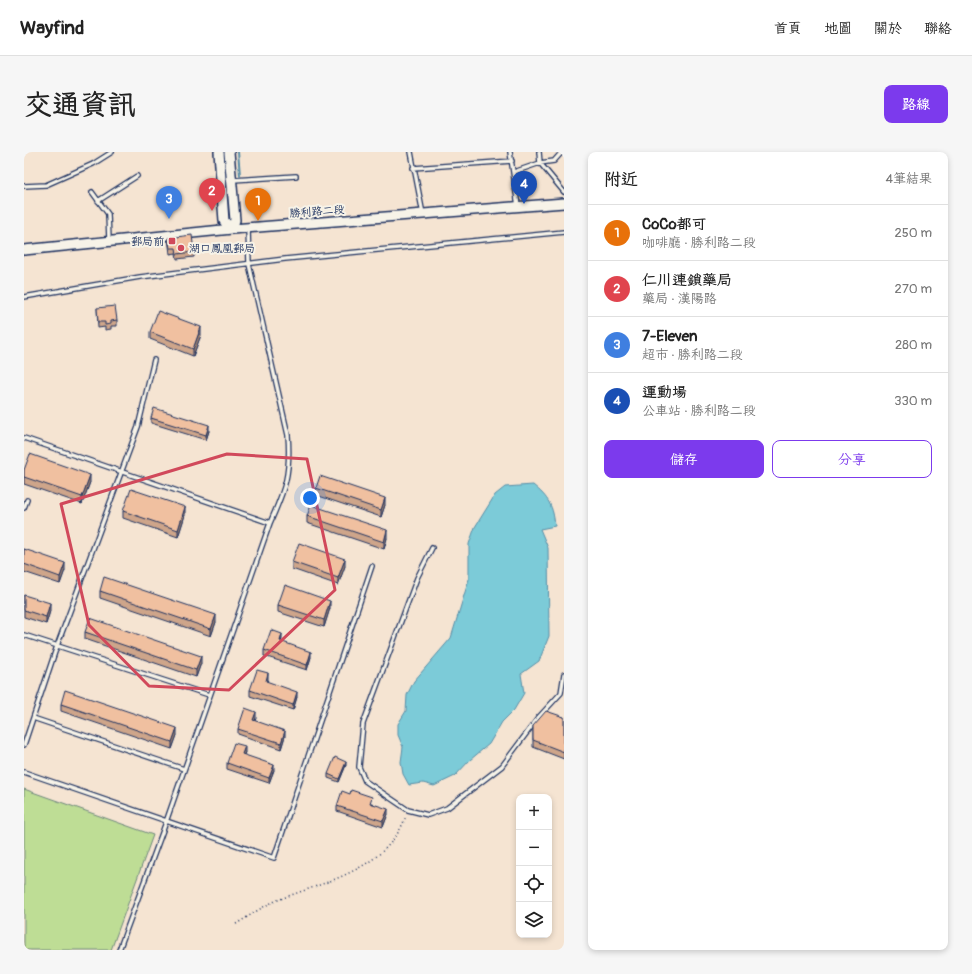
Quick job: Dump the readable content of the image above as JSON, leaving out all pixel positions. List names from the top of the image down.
{
  "streets": {
    "main road": ["勝利路二段"]
  },
  "places": {
    "transit": ["郵局前"],
    "other": ["湖口鳳凰郵局"]
  },
  "page": {
    "header": "Wayfind",
    "nav": [
      "首頁",
      "地圖",
      "關於",
      "聯絡"
    ],
    "title": "交通資訊",
    "buttons": [
      "路線",
      ["儲存", "分享"]
    ],
    "heading": ["附近", "4筆結果"],
    "pins": [
      "4",
      "2",
      "3",
      "1"
    ],
    "list": [
      {
        "mark": "1",
        "name": "CoCo都可",
        "note": "咖啡廳 · 勝利路二段",
        "value": "250 m"
      },
      {
        "mark": "2",
        "name": "仁川連鎖藥局",
        "note": "藥局 · 漢陽路",
        "value": "270 m"
      },
      {
        "mark": "3",
        "name": "7-Eleven",
        "note": "超市 · 勝利路二段",
        "value": "280 m"
      },
      {
        "mark": "4",
        "name": "運動場",
        "note": "公車站 · 勝利路二段",
        "value": "330 m"
      }
    ],
    "map_buttons": ["+", "−"]
  }
}
